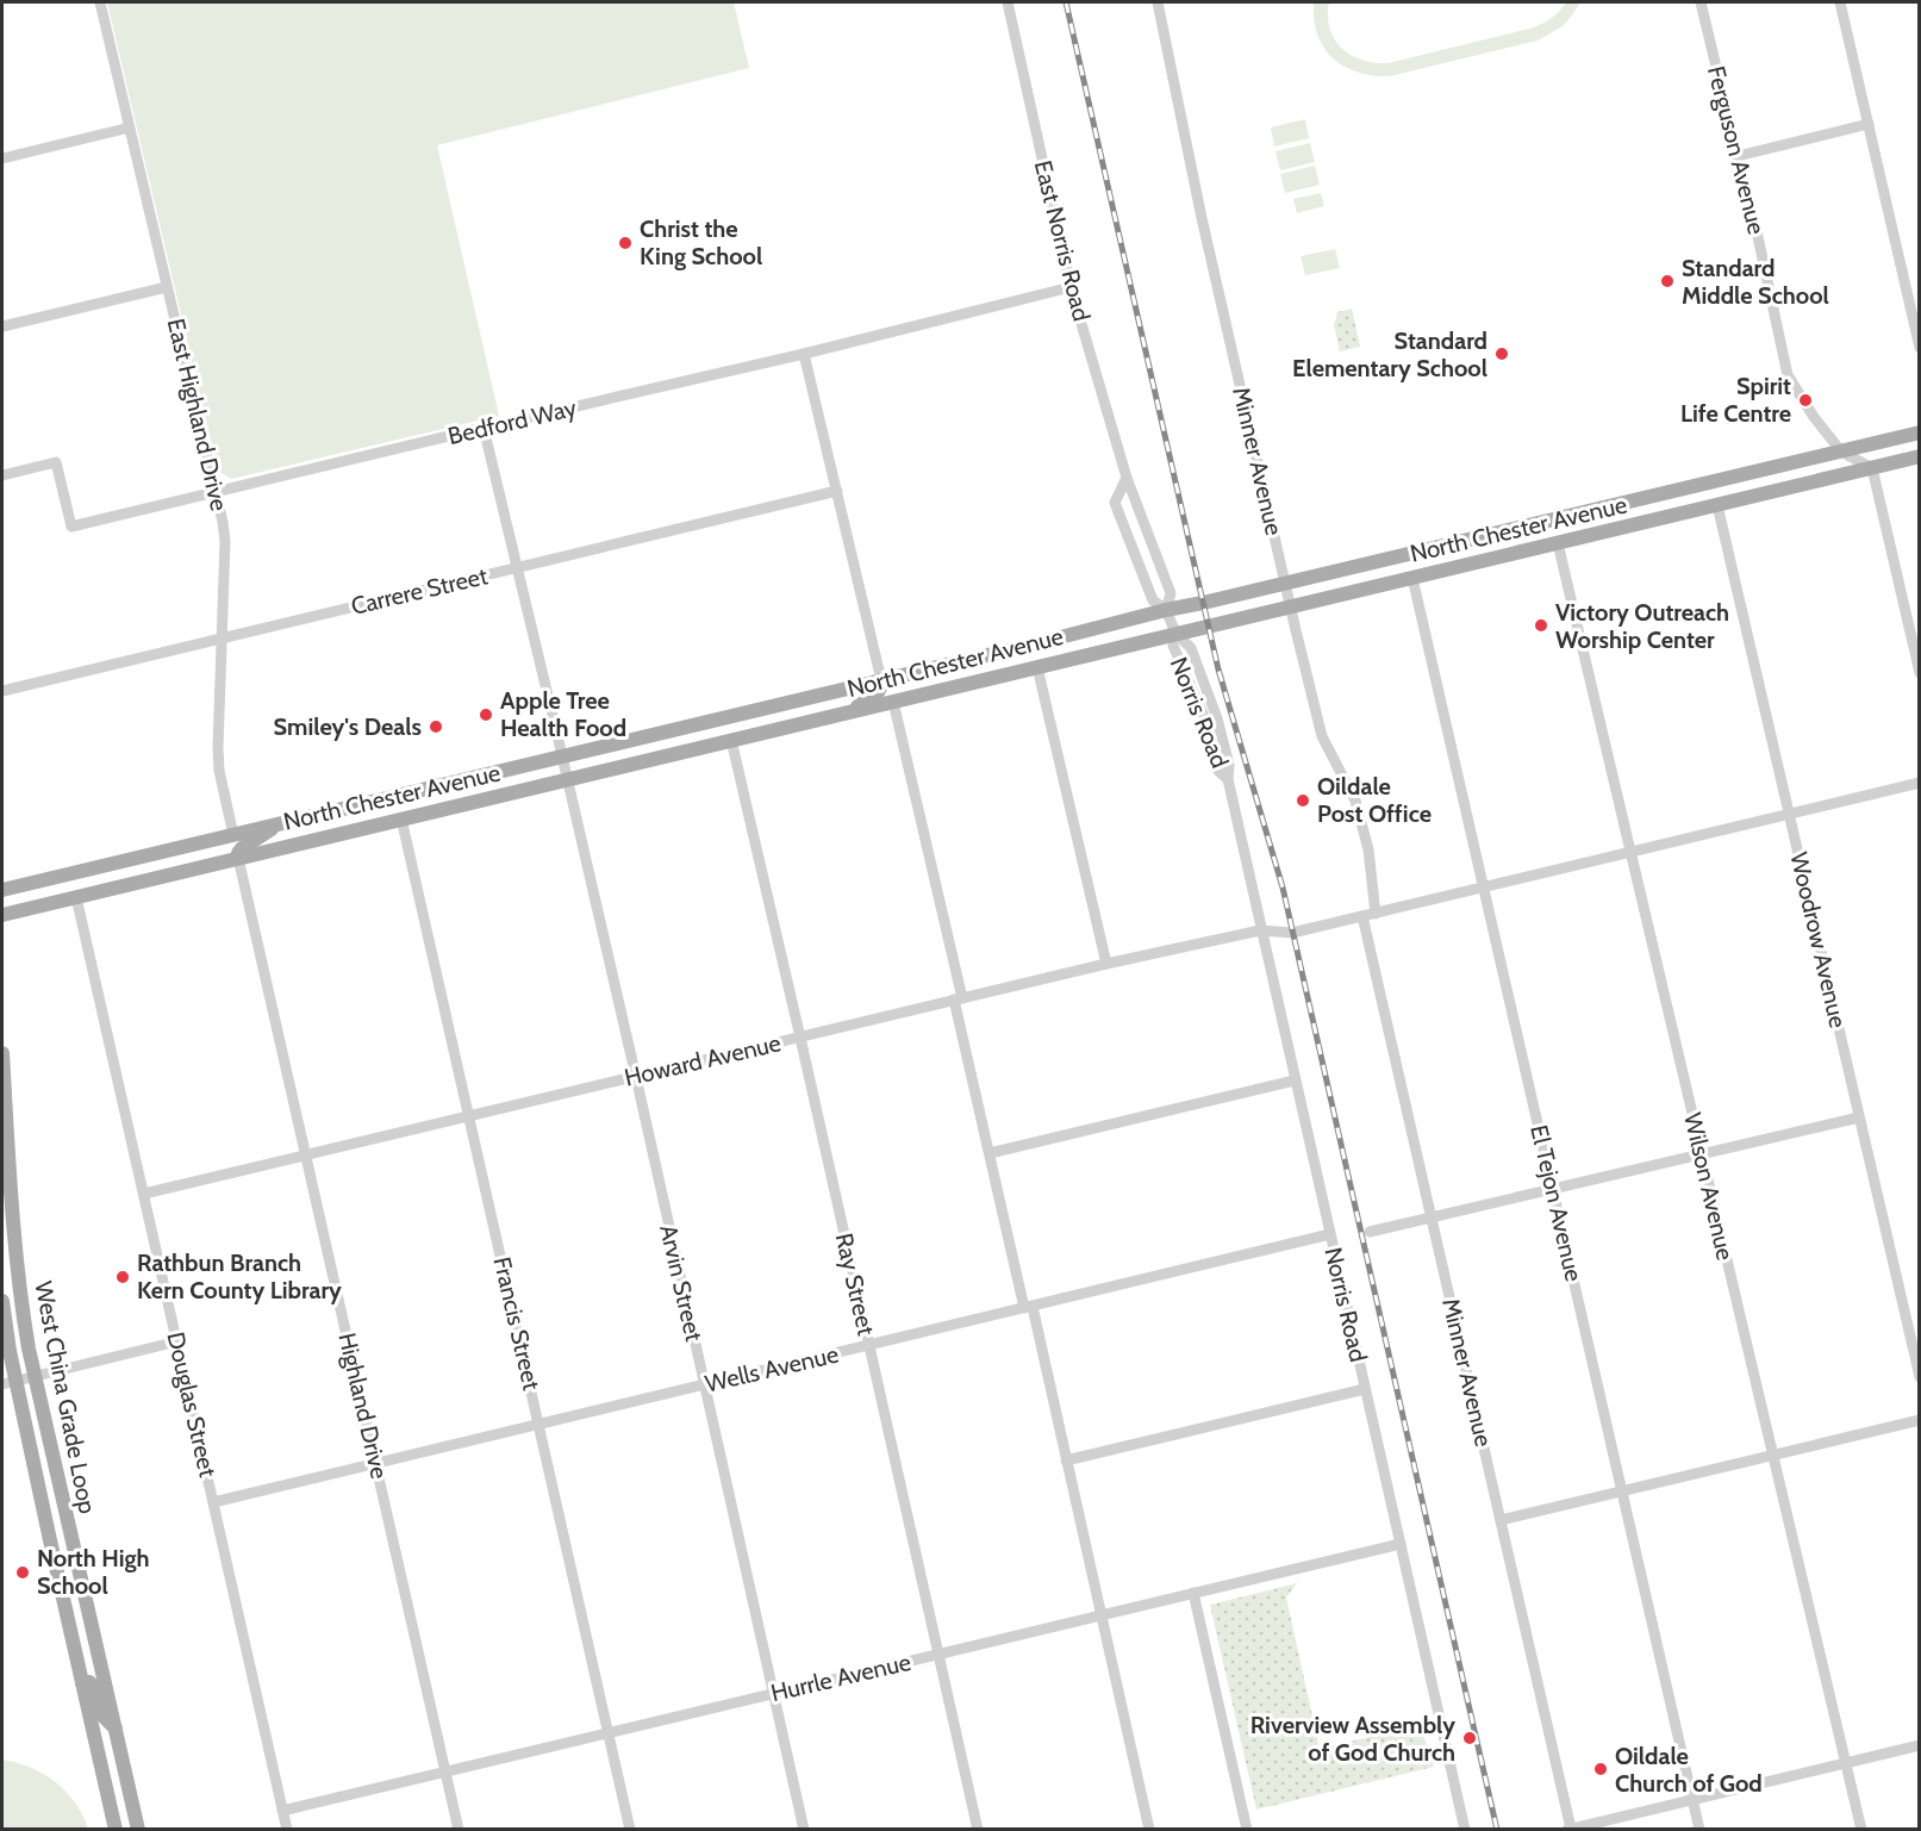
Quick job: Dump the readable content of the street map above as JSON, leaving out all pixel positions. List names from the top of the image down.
{
  "streets": {
    "main road": ["North Chester Avenue", "West China Grade Loop"],
    "street": [
      "Ferguson Avenue",
      "East Norris Road",
      "East Highland Drive",
      "Bedford Way",
      "Minner Avenue",
      "Carrere Street",
      "Norris Road",
      "Woodrow Avenue",
      "Howard Avenue",
      "Wilson Avenue",
      "El Tejon Avenue",
      "Arvin Street",
      "Ray Street",
      "Francis Street",
      "Wells Avenue",
      "Douglas Street",
      "Highland Drive",
      "Hurrle Avenue"
    ]
  },
  "crossings": [
    ["Ferguson Avenue", "North Chester Avenue"],
    ["East Norris Road", "Bedford Way"],
    ["East Norris Road", "North Chester Avenue"],
    ["East Norris Road", "Norris Road"],
    ["East Highland Drive", "Bedford Way"],
    ["East Highland Drive", "North Chester Avenue"],
    ["East Highland Drive", "Carrere Street"],
    ["Bedford Way", "Arvin Street"],
    ["Minner Avenue", "North Chester Avenue"],
    ["Minner Avenue", "Howard Avenue"],
    ["North Chester Avenue", "Norris Road"],
    ["North Chester Avenue", "Woodrow Avenue"],
    ["North Chester Avenue", "Wilson Avenue"],
    ["North Chester Avenue", "El Tejon Avenue"],
    ["North Chester Avenue", "Arvin Street"],
    ["North Chester Avenue", "Ray Street"],
    ["North Chester Avenue", "Francis Street"],
    ["North Chester Avenue", "Douglas Street"],
    ["North Chester Avenue", "Highland Drive"],
    ["Carrere Street", "Arvin Street"],
    ["Norris Road", "Howard Avenue"],
    ["Norris Road", "Wells Avenue"],
    ["Norris Road", "Hurrle Avenue"],
    ["Woodrow Avenue", "Howard Avenue"],
    ["Howard Avenue", "Wilson Avenue"],
    ["Howard Avenue", "El Tejon Avenue"],
    ["Howard Avenue", "Arvin Street"],
    ["Howard Avenue", "Ray Street"],
    ["Howard Avenue", "Francis Street"],
    ["Howard Avenue", "Douglas Street"],
    ["Howard Avenue", "Highland Drive"],
    ["Arvin Street", "Wells Avenue"],
    ["Arvin Street", "Hurrle Avenue"],
    ["Ray Street", "Wells Avenue"],
    ["Ray Street", "Hurrle Avenue"],
    ["Francis Street", "Wells Avenue"],
    ["Francis Street", "Hurrle Avenue"],
    ["Wells Avenue", "Douglas Street"],
    ["Wells Avenue", "Highland Drive"],
    ["Douglas Street", "Hurrle Avenue"],
    ["Highland Drive", "Hurrle Avenue"]
  ],
  "places": [
    "Christ the King School",
    "Standard Middle School",
    "Standard Elementary School",
    "Spirit Life Centre",
    "Victory Outreach Worship Center",
    "Apple Tree Health Food",
    "Smiley's Deals",
    "Oildale Post Office",
    "Rathbun Branch Kern County Library",
    "North High School",
    "Riverview Assembly of God Church",
    "Oildale Church of God"
  ]
}
